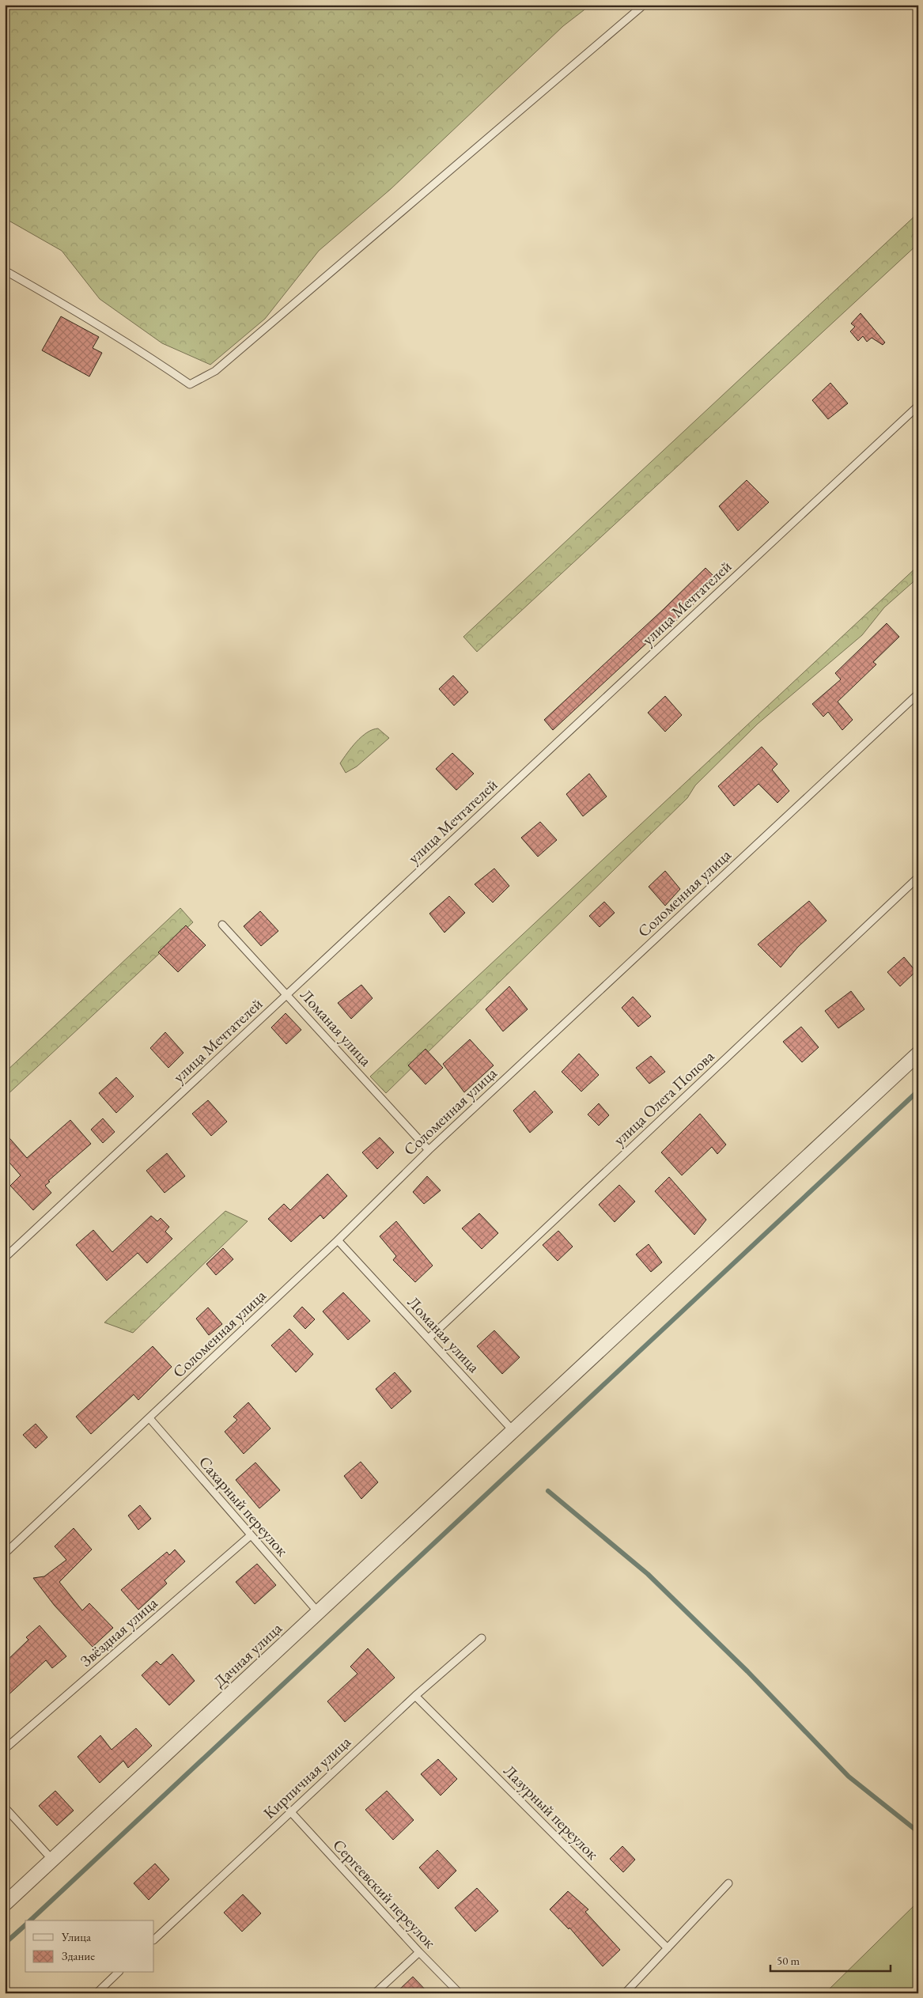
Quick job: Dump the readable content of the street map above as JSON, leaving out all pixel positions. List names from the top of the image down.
{
  "streets": {
    "street": ["Дачная улица"],
    "lane": [
      "улица Мечтателей",
      "Соломенная улица",
      "Ломаная улица",
      "улица Олега Попова",
      "Сахарный переулок",
      "Звёздная улица",
      "Кирпичная улица",
      "Лазурный переулок",
      "Сергеевский переулок"
    ]
  },
  "crossings": [
    ["улица Мечтателей", "Ломаная улица"],
    ["Соломенная улица", "Ломаная улица"],
    ["Соломенная улица", "Сахарный переулок"],
    ["Ломаная улица", "улица Олега Попова"],
    ["Ломаная улица", "Дачная улица"],
    ["Сахарный переулок", "Звёздная улица"],
    ["Сахарный переулок", "Дачная улица"],
    ["Кирпичная улица", "Лазурный переулок"],
    ["Кирпичная улица", "Сергеевский переулок"]
  ],
  "legend": ["Улица", "Здание"],
  "scale_bar": "50 m"
}
